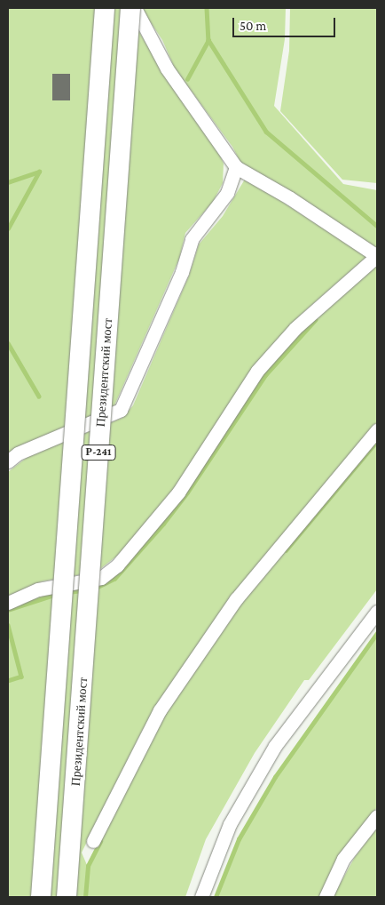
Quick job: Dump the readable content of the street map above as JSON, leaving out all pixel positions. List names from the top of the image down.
{
  "streets": {
    "highway": ["Президентский мост", "Р-241"]
  },
  "scale_bar": "50 m"
}
